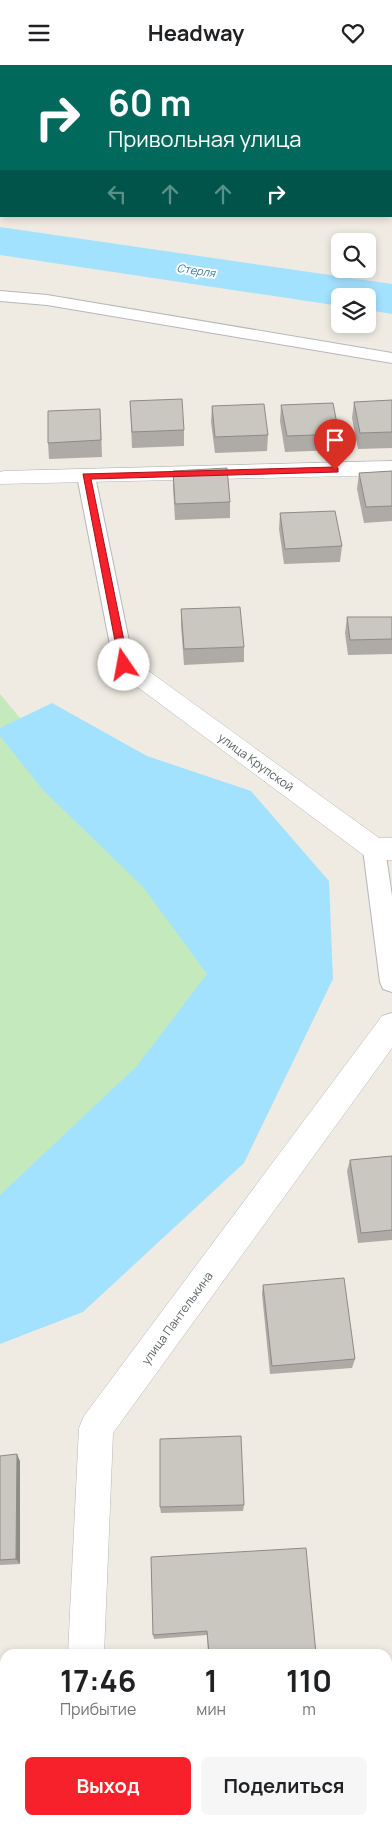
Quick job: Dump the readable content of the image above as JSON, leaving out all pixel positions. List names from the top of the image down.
{
  "streets": {
    "street": ["улица Крупской", "улица Пантелькина"]
  },
  "water": ["Стерля"],
  "page": {
    "header": "Headway",
    "turn": ["60 m", "Привольная улица"],
    "eta": [
      "17:46",
      "Прибытие",
      "1",
      "мин",
      "110",
      "m"
    ],
    "buttons": ["Выход", "Поделиться"]
  }
}
